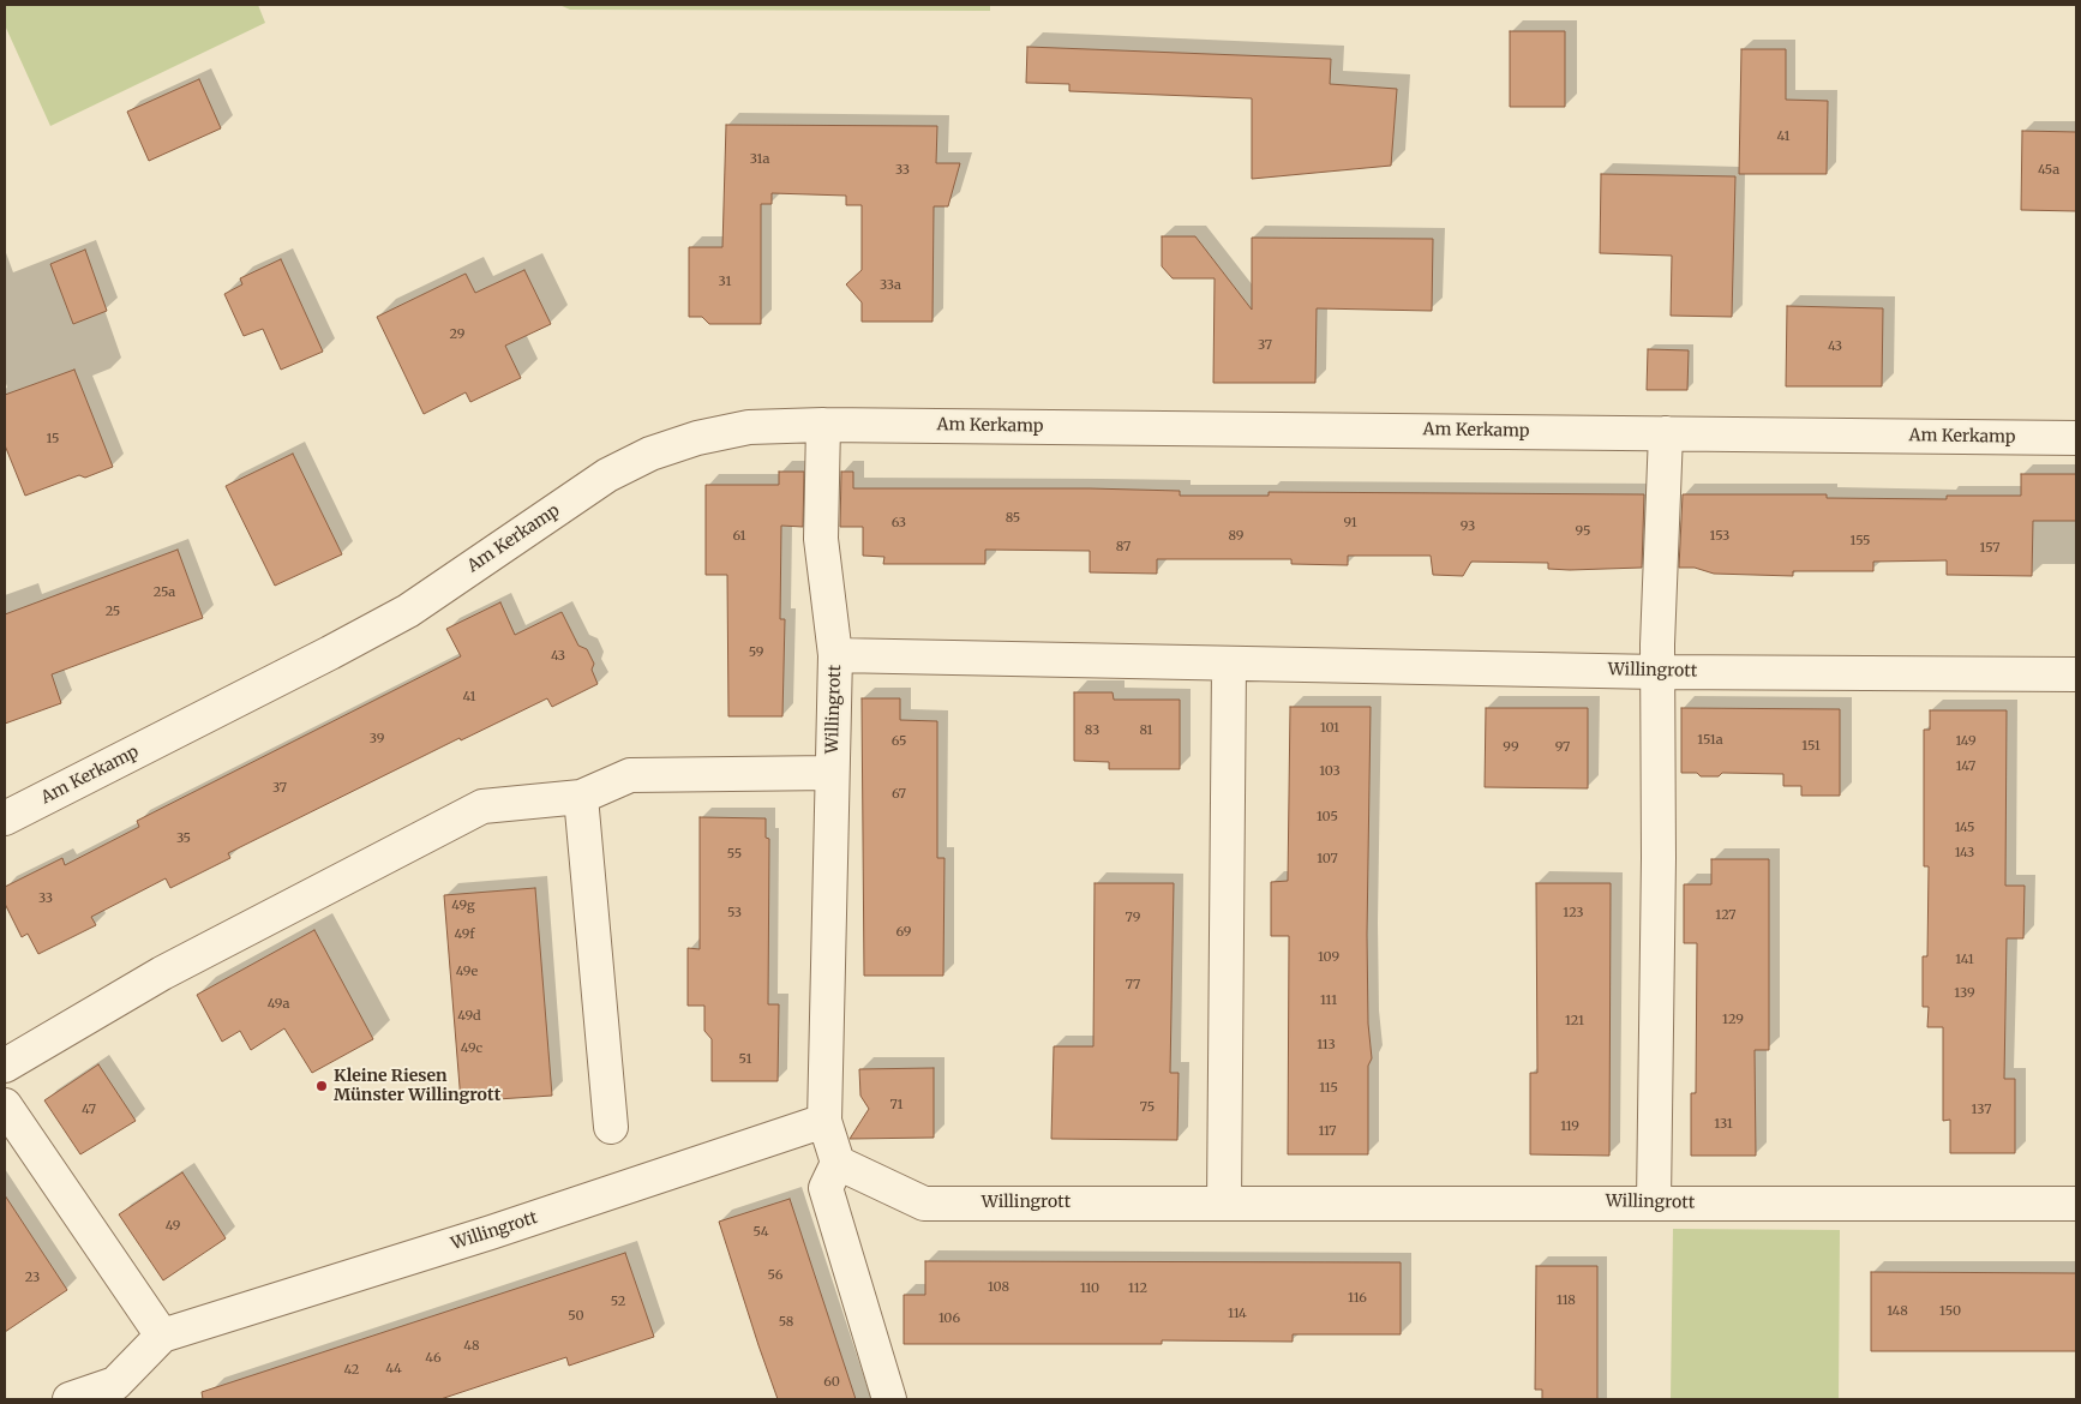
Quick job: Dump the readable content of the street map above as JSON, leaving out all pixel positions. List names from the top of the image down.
{
  "streets": {
    "street": ["Am Kerkamp", "Willingrott"]
  },
  "places": ["Kleine Riesen Münster Willingrott"],
  "house_numbers": [
    "41",
    "31a",
    "33",
    "45a",
    "31",
    "33a",
    "29",
    "37",
    "43",
    "15",
    "85",
    "63",
    "91",
    "93",
    "95",
    "61",
    "89",
    "153",
    "155",
    "87",
    "157",
    "25a",
    "25",
    "59",
    "43",
    "41",
    "101",
    "83",
    "81",
    "39",
    "151a",
    "65",
    "149",
    "151",
    "99",
    "97",
    "147",
    "103",
    "37",
    "67",
    "105",
    "145",
    "35",
    "143",
    "55",
    "107",
    "33",
    "49g",
    "53",
    "123",
    "127",
    "79",
    "69",
    "49f",
    "109",
    "141",
    "49e",
    "77",
    "139",
    "111",
    "49a",
    "49d",
    "129",
    "121",
    "113",
    "49c",
    "51",
    "115",
    "71",
    "75",
    "47",
    "137",
    "131",
    "119",
    "117",
    "49",
    "54",
    "56",
    "23",
    "108",
    "110",
    "112",
    "116",
    "118",
    "52",
    "148",
    "150",
    "114",
    "50",
    "106",
    "58",
    "48",
    "46",
    "44",
    "42",
    "60"
  ]
}
